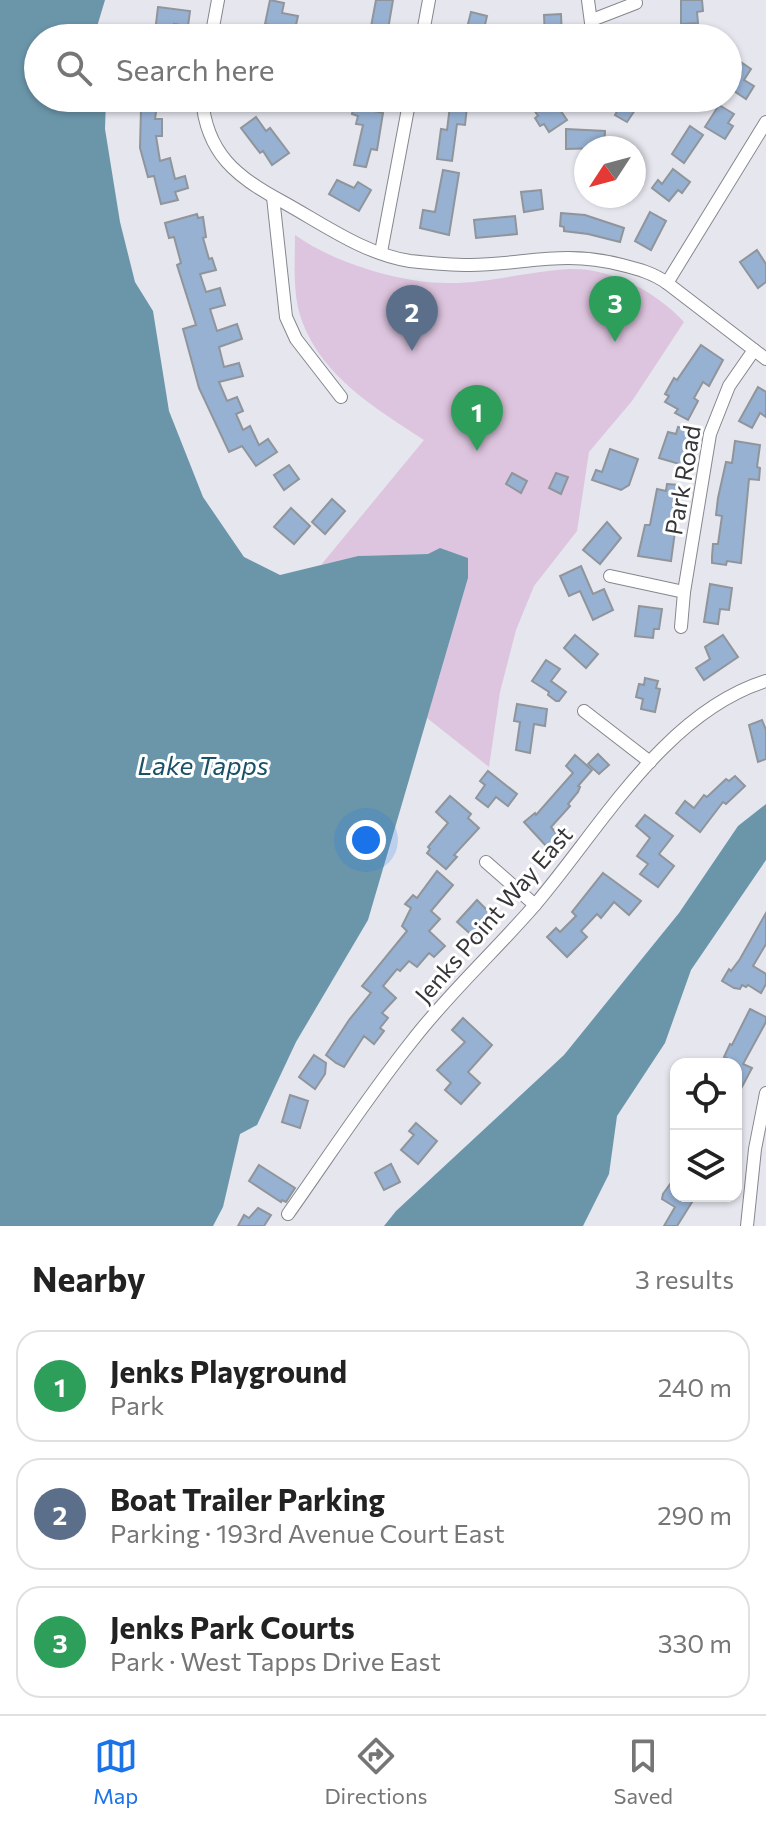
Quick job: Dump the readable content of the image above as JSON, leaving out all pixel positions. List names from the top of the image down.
{
  "streets": {
    "street": ["Park Road", "Jenks Point Way East"]
  },
  "water": ["Lake Tapps"],
  "north": "bottom left",
  "page": {
    "search": "Search here",
    "pins": ["3", "2", "1"],
    "heading": ["Nearby", "3 results"],
    "list": [
      {
        "mark": "1",
        "name": "Jenks Playground",
        "note": "Park",
        "value": "240 m"
      },
      {
        "mark": "2",
        "name": "Boat Trailer Parking",
        "note": "Parking · 193rd Avenue Court East",
        "value": "290 m"
      },
      {
        "mark": "3",
        "name": "Jenks Park Courts",
        "note": "Park · West Tapps Drive East",
        "value": "330 m"
      }
    ],
    "nav": ["Map", "Directions", "Saved"]
  }
}
